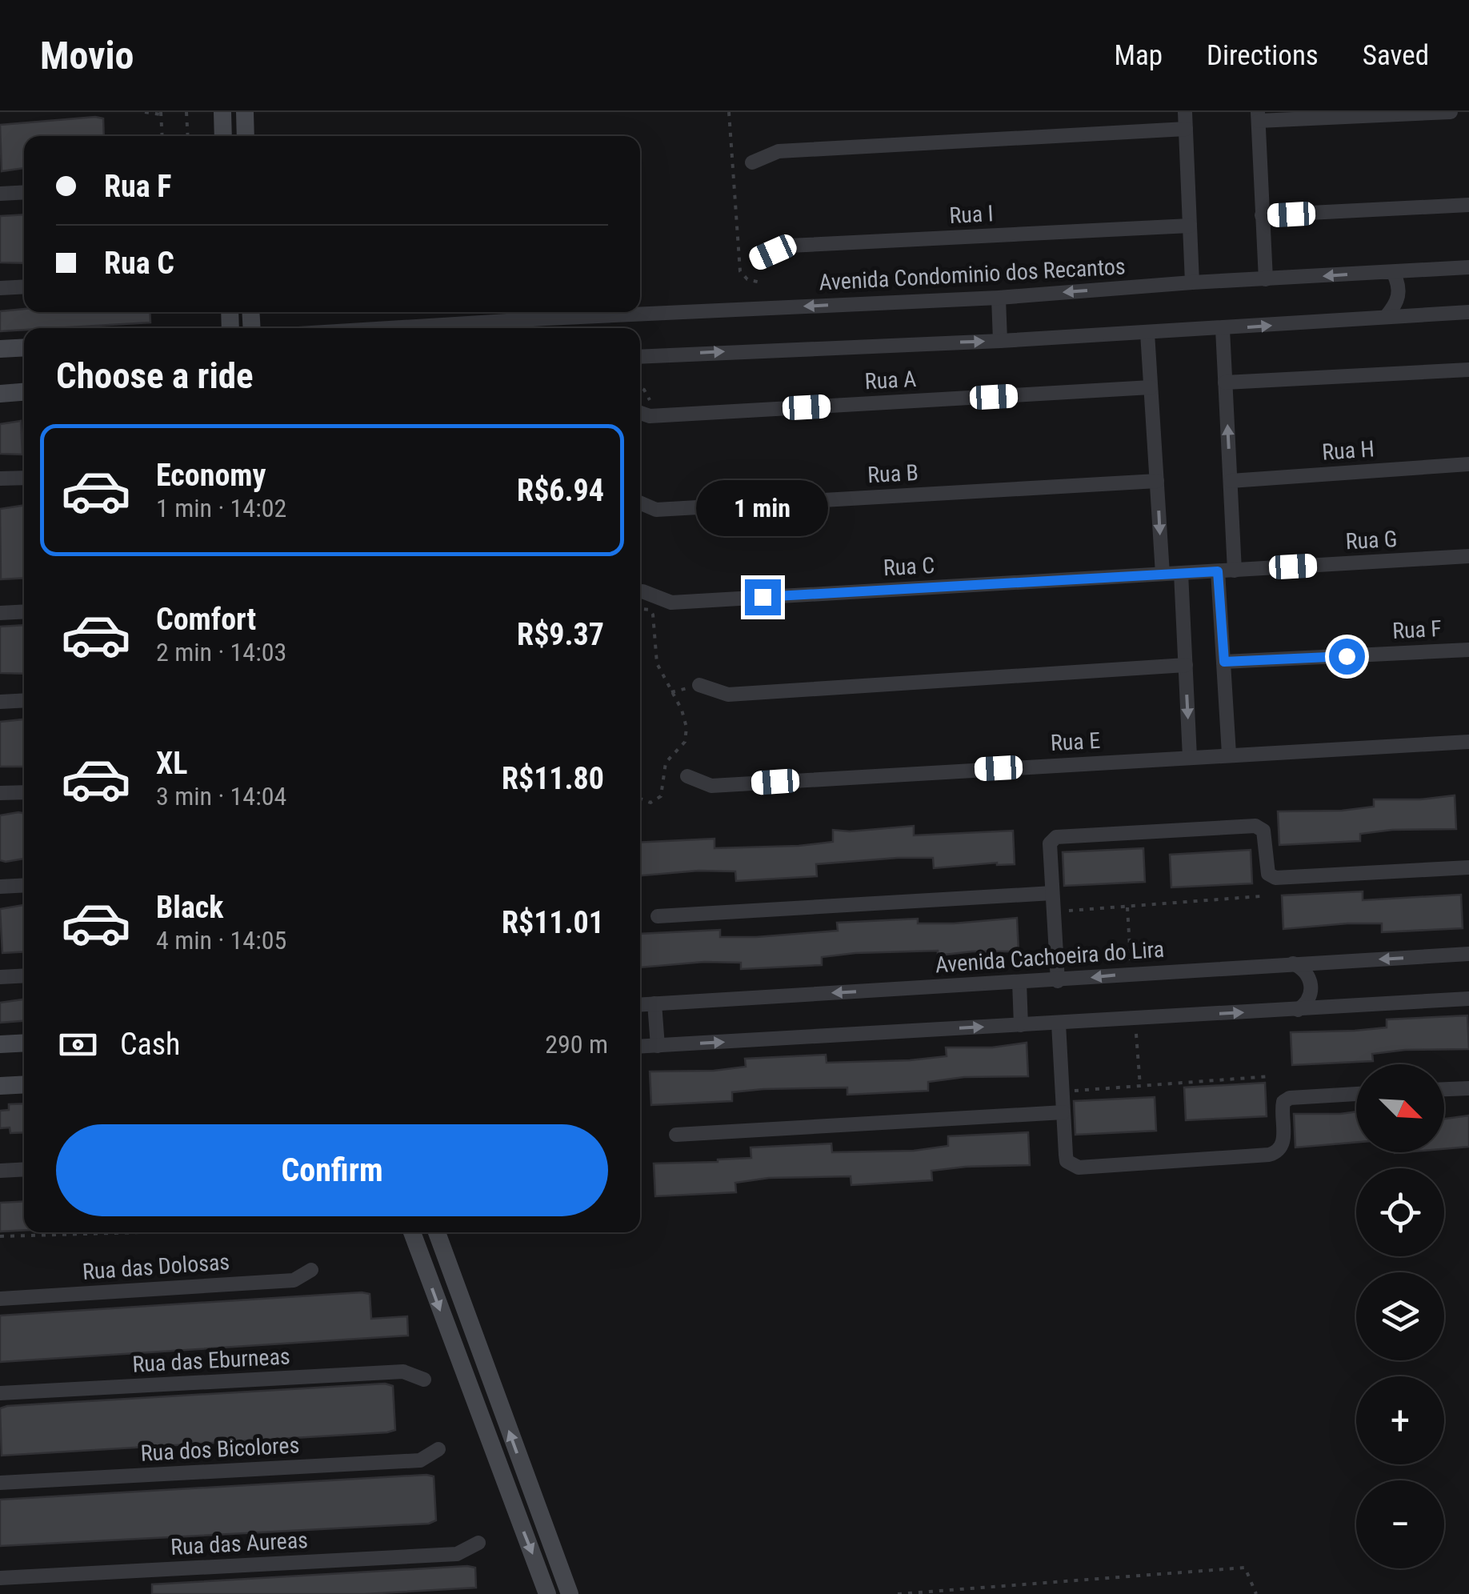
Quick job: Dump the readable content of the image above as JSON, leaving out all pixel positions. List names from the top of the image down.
{
  "streets": {
    "street": [
      "Rua I",
      "Avenida Condominio dos Recantos",
      "Rua A",
      "Rua H",
      "Rua B",
      "Rua G",
      "Rua C",
      "Rua F",
      "Rua E",
      "Avenida Cachoeira do Lira",
      "Rua das Dolosas",
      "Rua das Eburneas",
      "Rua dos Bicolores",
      "Rua das Aureas"
    ]
  },
  "crossings": [
    ["Rua G", "Rua C"]
  ],
  "north": "bottom right",
  "page": {
    "header": "Movio",
    "nav": ["Map", "Directions", "Saved"],
    "banner": ["Rua F", "Rua C"],
    "heading": "Choose a ride",
    "list": [
      {
        "name": "Economy",
        "note": "1 min · 14:02",
        "value": "R$6.94"
      },
      {
        "name": "Comfort",
        "note": "2 min · 14:03",
        "value": "R$9.37"
      },
      {
        "name": "XL",
        "note": "3 min · 14:04",
        "value": "R$11.80"
      },
      {
        "name": "Black",
        "note": "4 min · 14:05",
        "value": "R$11.01"
      }
    ],
    "bubble": "1 min",
    "pay": ["Cash", "290 m"],
    "map_buttons": ["+", "−"],
    "buttons": "Confirm"
  }
}
